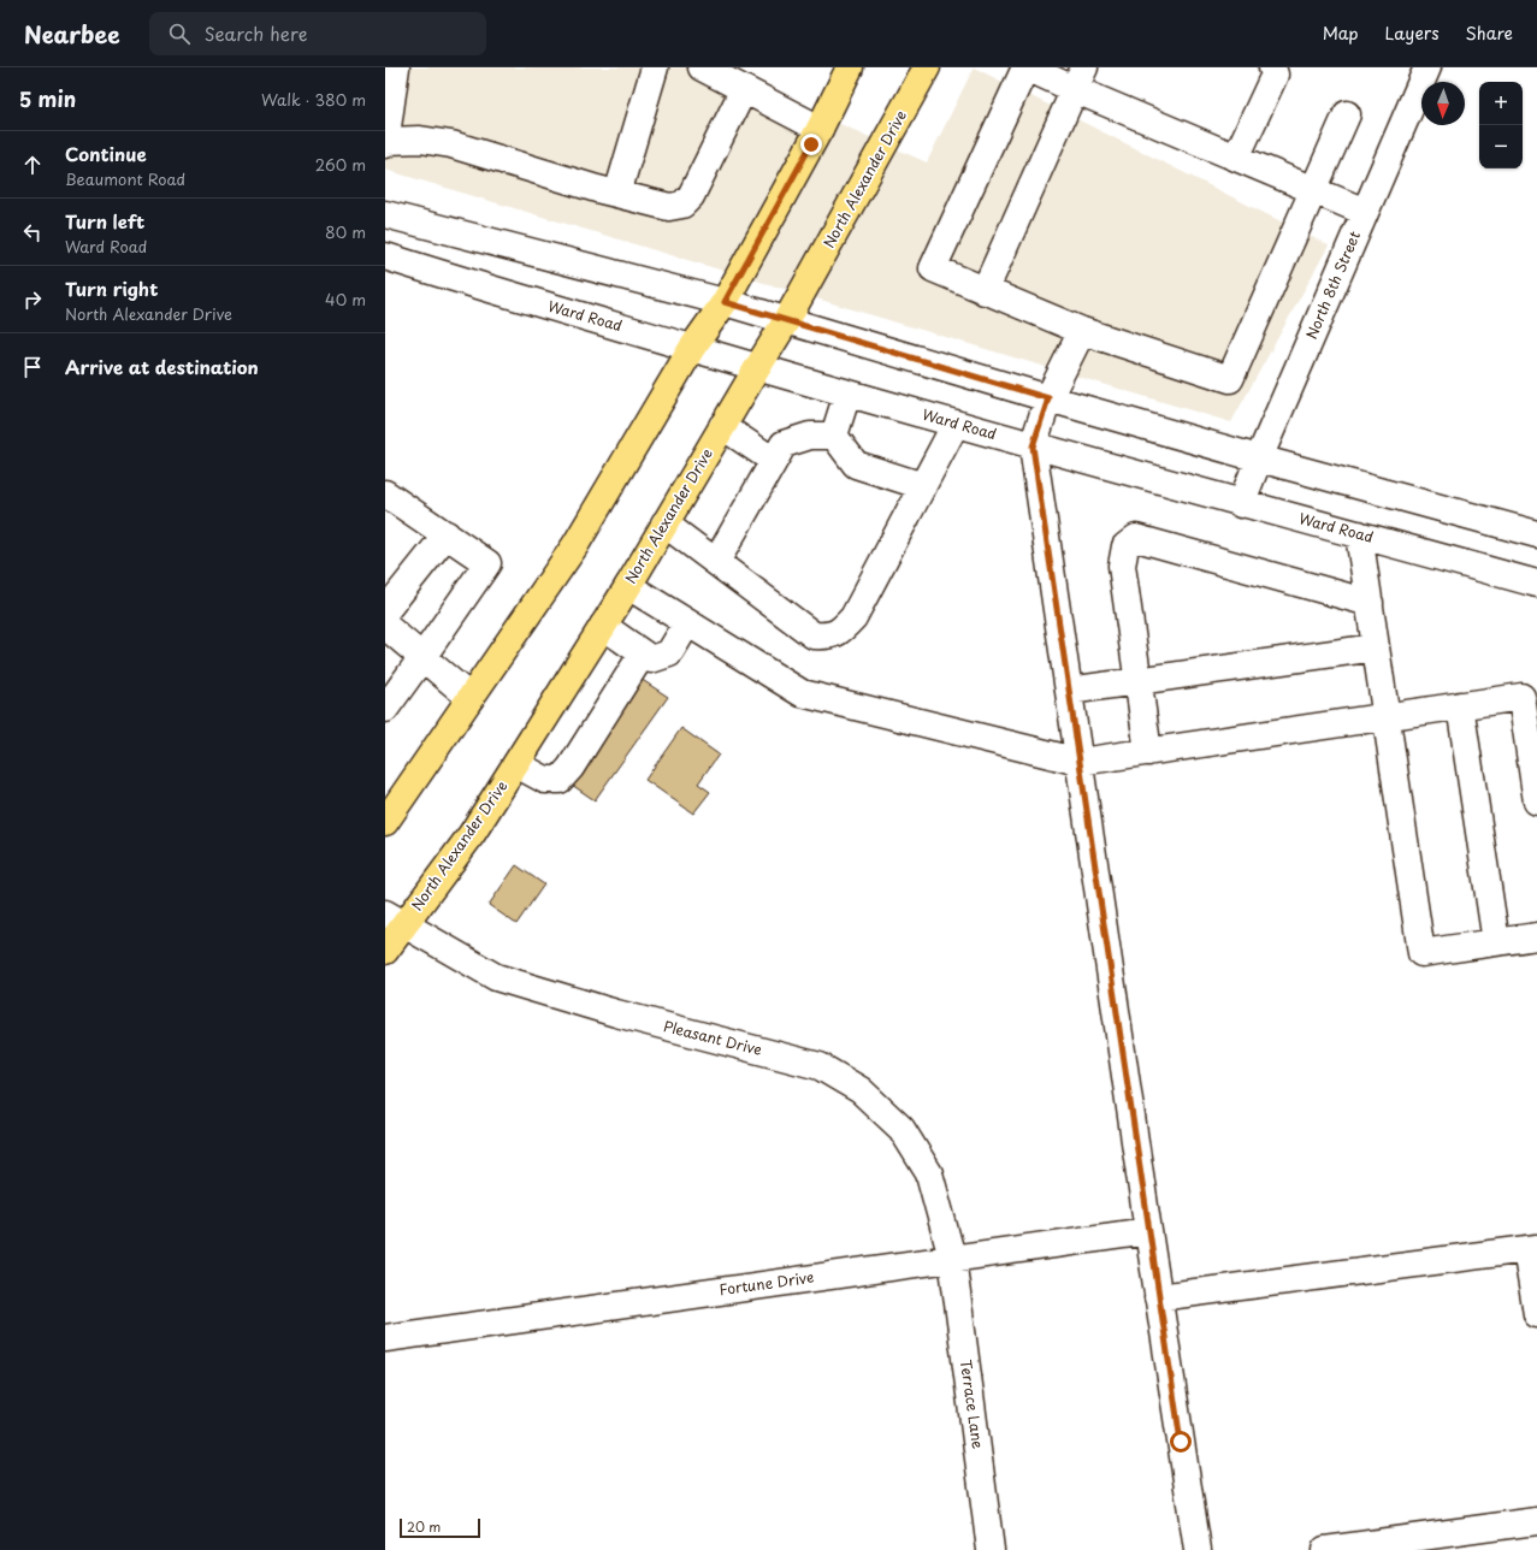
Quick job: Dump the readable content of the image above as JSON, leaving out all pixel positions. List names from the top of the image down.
{
  "streets": {
    "main road": ["North Alexander Drive"],
    "street": [
      "North 8th Street",
      "Ward Road",
      "Pleasant Drive",
      "Fortune Drive",
      "Terrace Lane"
    ]
  },
  "crossings": [
    ["North Alexander Drive", "Ward Road"],
    ["North Alexander Drive", "Pleasant Drive"],
    ["North 8th Street", "Ward Road"],
    ["Pleasant Drive", "Fortune Drive"],
    ["Pleasant Drive", "Terrace Lane"],
    ["Fortune Drive", "Terrace Lane"]
  ],
  "scale_bar": "20 m",
  "north": "bottom",
  "page": {
    "header": "Nearbee",
    "search": "Search here",
    "nav": ["Map", "Layers", "Share"],
    "heading": ["5 min", "Walk · 380 m"],
    "map_buttons": ["+", "−"],
    "list": [
      ["Continue", "Beaumont Road", "260 m"],
      ["Turn left", "Ward Road", "80 m"],
      ["Turn right", "North Alexander Drive", "40 m"],
      "Arrive at destination"
    ],
    "scale": "20 m"
  }
}
